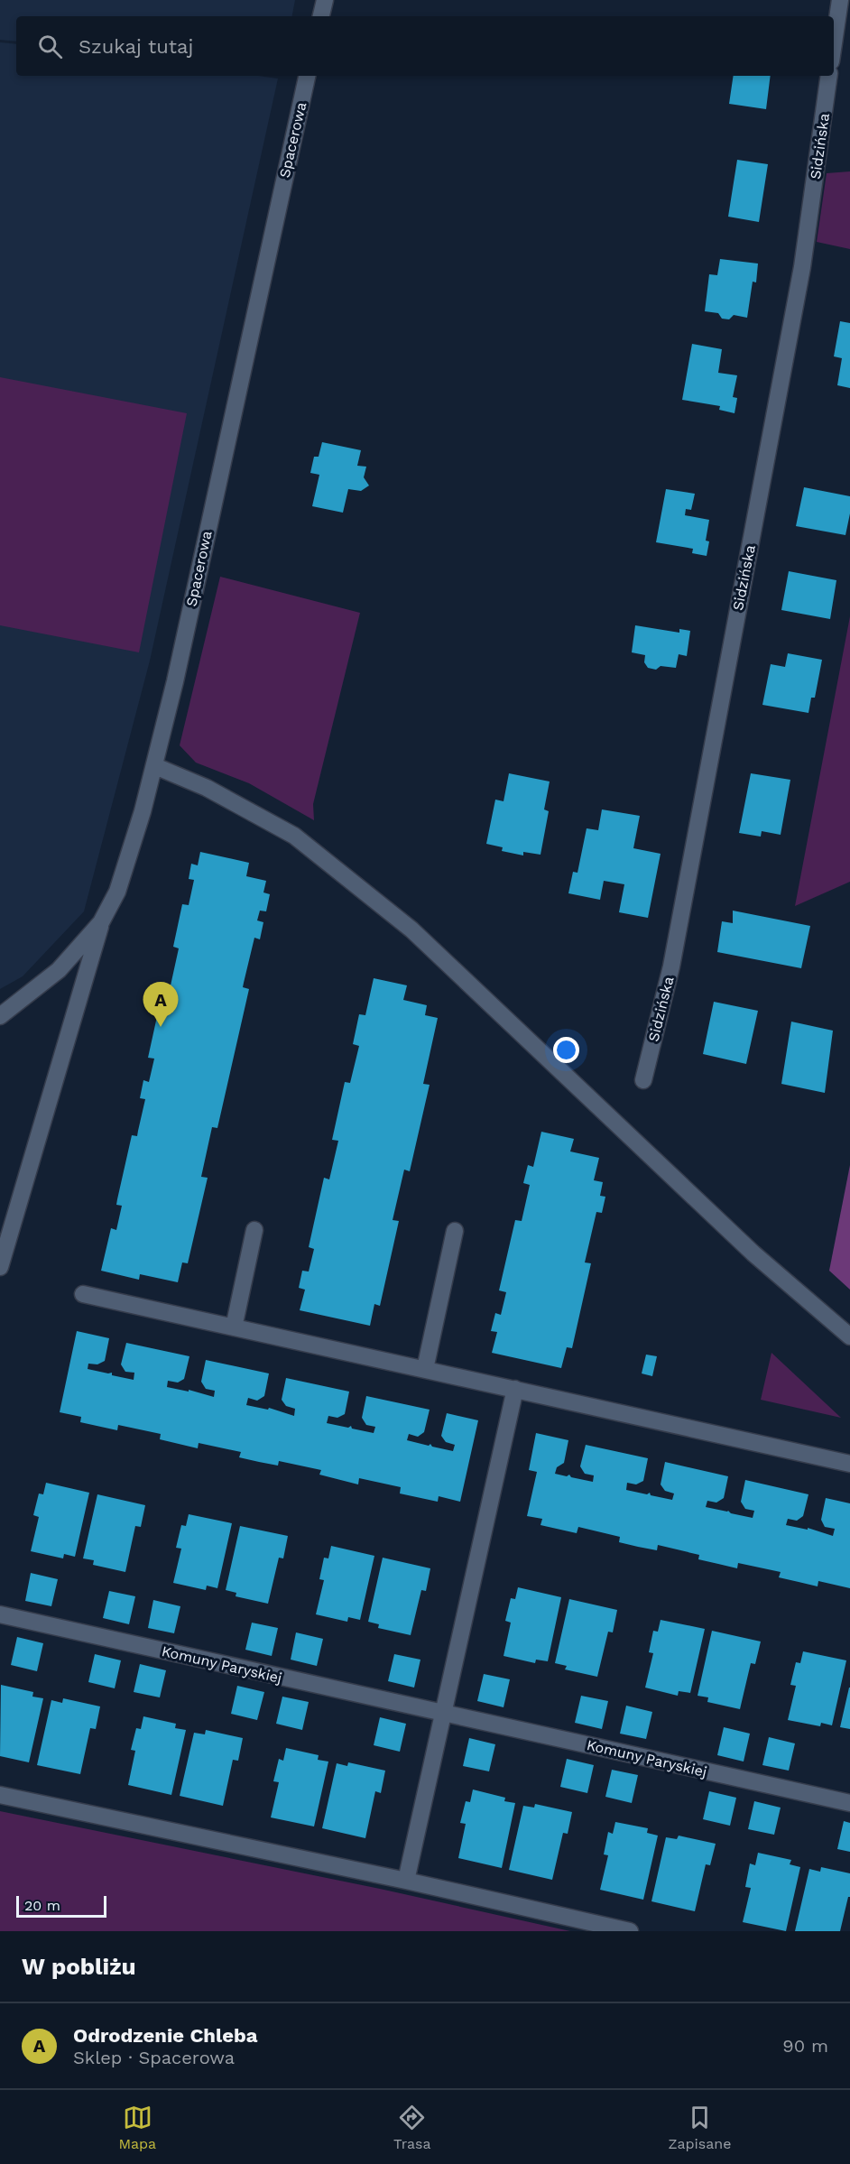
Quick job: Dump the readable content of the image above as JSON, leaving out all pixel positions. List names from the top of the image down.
{
  "streets": {
    "street": ["Spacerowa", "Sidzińska", "Komuny Paryskiej"]
  },
  "scale_bar": "20 m",
  "page": {
    "search": "Szukaj tutaj",
    "pins": "A",
    "scale": "20 m",
    "heading": "W pobliżu",
    "list": [
      {
        "mark": "A",
        "name": "Odrodzenie Chleba",
        "note": "Sklep · Spacerowa",
        "value": "90 m"
      }
    ],
    "nav": ["Mapa", "Trasa", "Zapisane"]
  }
}
